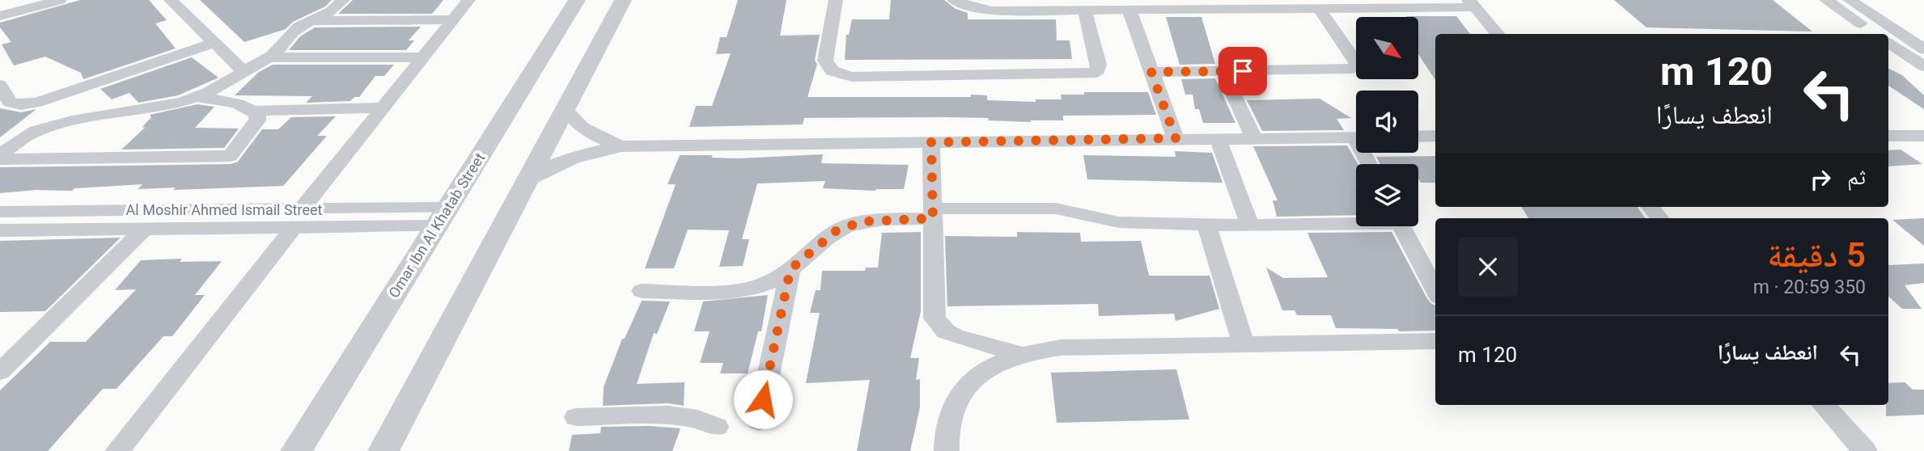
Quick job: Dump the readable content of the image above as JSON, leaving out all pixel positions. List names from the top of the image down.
{
  "streets": {
    "street": ["Al Moshir Ahmed Ismail Street", "Omar Ibn Al Khatab Street"]
  },
  "crossings": [
    ["Al Moshir Ahmed Ismail Street", "Omar Ibn Al Khatab Street"]
  ],
  "north": "bottom right",
  "page": {
    "turn": ["120 m", "انعطف يسارًا"],
    "then": "ثم",
    "heading": ["5 دقيقة", "350 m · 20:59"],
    "list": [
      {
        "name": "انعطف يسارًا",
        "value": "120 m"
      }
    ]
  }
}
